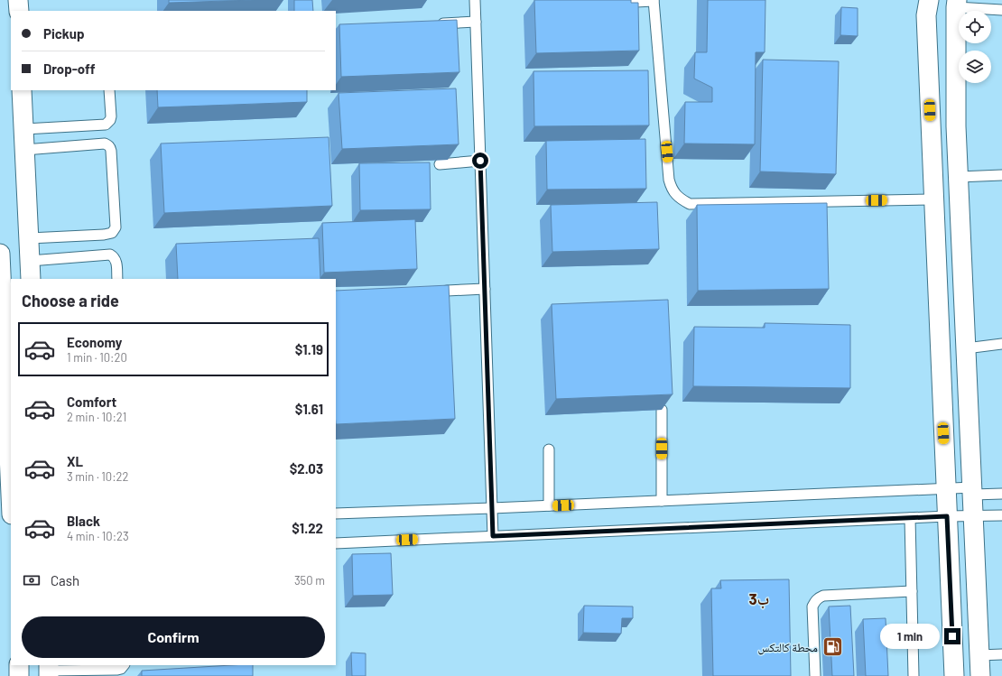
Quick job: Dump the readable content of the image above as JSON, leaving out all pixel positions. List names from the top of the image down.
{
  "districts": ["ب3"],
  "places": {
    "fuel station": ["محطة كالتكس"]
  },
  "page": {
    "banner": ["Pickup", "Drop-off"],
    "heading": "Choose a ride",
    "list": [
      {
        "name": "Economy",
        "note": "1 min · 10:20",
        "value": "$1.19"
      },
      {
        "name": "Comfort",
        "note": "2 min · 10:21",
        "value": "$1.61"
      },
      {
        "name": "XL",
        "note": "3 min · 10:22",
        "value": "$2.03"
      },
      {
        "name": "Black",
        "note": "4 min · 10:23",
        "value": "$1.22"
      }
    ],
    "pay": ["Cash", "350 m"],
    "buttons": "Confirm",
    "bubble": "1 min"
  }
}
